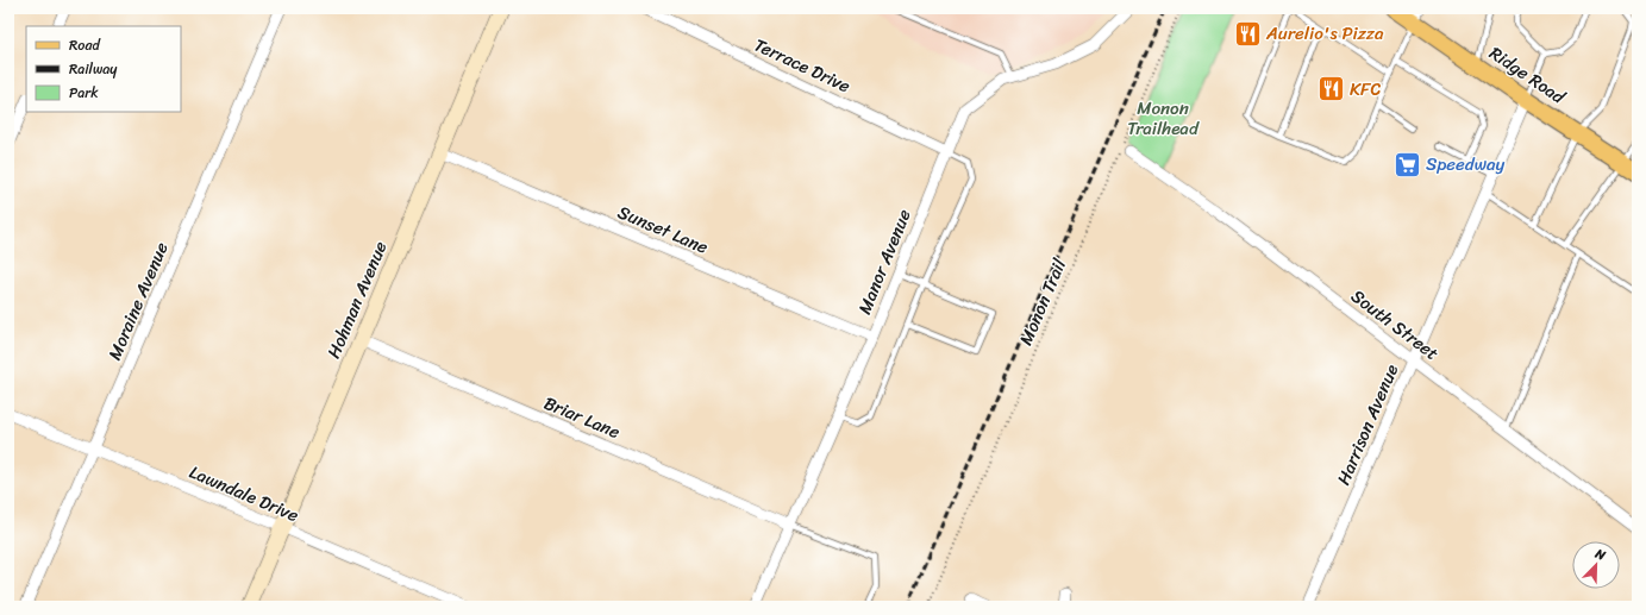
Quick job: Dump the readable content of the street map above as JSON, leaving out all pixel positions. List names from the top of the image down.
{
  "streets": {
    "main road": ["Ridge Road"],
    "street": [
      "Terrace Drive",
      "Sunset Lane",
      "Manor Avenue",
      "Hohman Avenue",
      "Moraine Avenue",
      "South Street",
      "Briar Lane",
      "Harrison Avenue",
      "Lawndale Drive"
    ],
    "path": ["Monon Trail"]
  },
  "crossings": [
    ["Terrace Drive", "Manor Avenue"],
    ["Ridge Road", "Harrison Avenue"],
    ["Sunset Lane", "Manor Avenue"],
    ["Sunset Lane", "Hohman Avenue"],
    ["Manor Avenue", "Briar Lane"],
    ["Hohman Avenue", "Briar Lane"],
    ["Hohman Avenue", "Lawndale Drive"],
    ["Moraine Avenue", "Lawndale Drive"],
    ["Monon Trail", "South Street"],
    ["South Street", "Harrison Avenue"]
  ],
  "parks": ["Monon Trailhead"],
  "places": {
    "restaurant": ["Aurelio's Pizza", "KFC"],
    "supermarket": ["Speedway"]
  },
  "legend": ["Road", "Railway", "Park"],
  "north": "top right"
}
